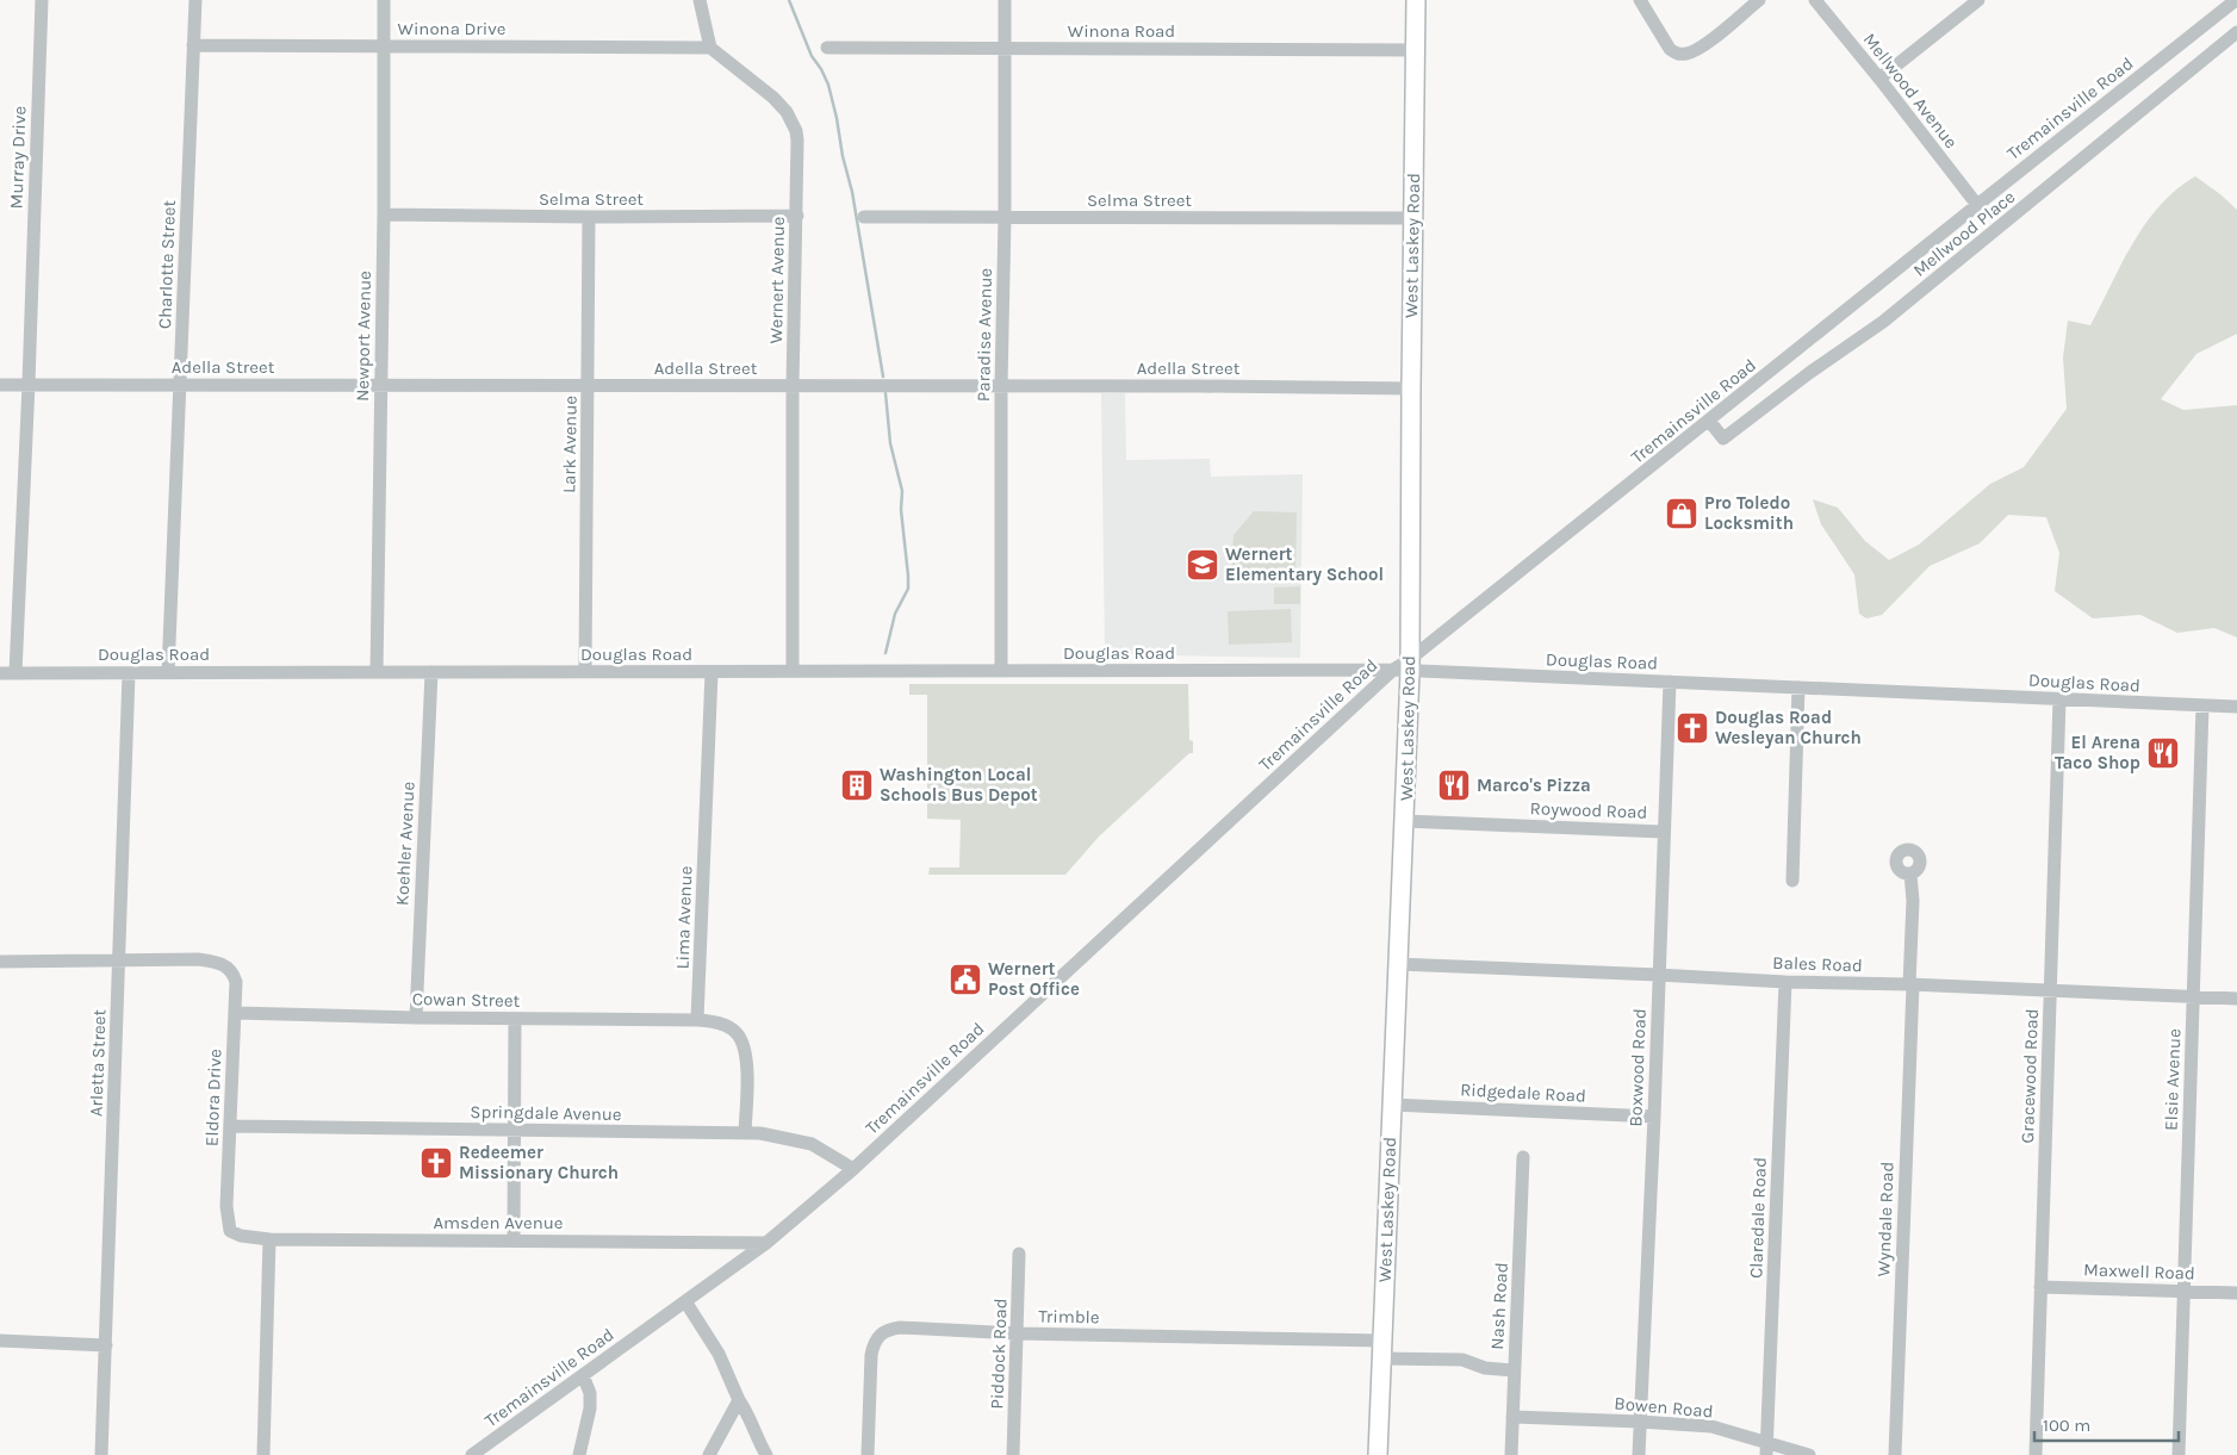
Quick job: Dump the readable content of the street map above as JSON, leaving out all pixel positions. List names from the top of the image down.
{
  "streets": {
    "main road": ["West Laskey Road"],
    "street": [
      "Winona Drive",
      "Winona Road",
      "Mellwood Avenue",
      "Tremainsville Road",
      "Murray Drive",
      "Selma Street",
      "Mellwood Place",
      "Charlotte Street",
      "Wernert Avenue",
      "Paradise Avenue",
      "Newport Avenue",
      "Adella Street",
      "Lark Avenue",
      "Douglas Road",
      "Roywood Road",
      "Koehler Avenue",
      "Lima Avenue",
      "Bales Road",
      "Cowan Street",
      "Arletta Street",
      "Boxwood Road",
      "Gracewood Road",
      "Elsie Avenue",
      "Ridgedale Road",
      "Eldora Drive",
      "Springdale Avenue",
      "Claredale Road",
      "Wyndale Road",
      "Amsden Avenue",
      "Maxwell Road",
      "Nash Road",
      "Trimble",
      "Piddock Road",
      "Bowen Road"
    ]
  },
  "crossings": [
    ["Winona Drive", "Charlotte Street"],
    ["Winona Drive", "Wernert Avenue"],
    ["Winona Drive", "Newport Avenue"],
    ["Winona Road", "West Laskey Road"],
    ["Winona Road", "Paradise Avenue"],
    ["Mellwood Avenue", "Tremainsville Road"],
    ["Tremainsville Road", "Mellwood Place"],
    ["Tremainsville Road", "West Laskey Road"],
    ["Tremainsville Road", "Douglas Road"],
    ["Tremainsville Road", "Springdale Avenue"],
    ["Tremainsville Road", "Amsden Avenue"],
    ["Murray Drive", "Adella Street"],
    ["Murray Drive", "Douglas Road"],
    ["Selma Street", "West Laskey Road"],
    ["Selma Street", "Wernert Avenue"],
    ["Selma Street", "Paradise Avenue"],
    ["Selma Street", "Newport Avenue"],
    ["Selma Street", "Lark Avenue"],
    ["West Laskey Road", "Adella Street"],
    ["West Laskey Road", "Douglas Road"],
    ["West Laskey Road", "Roywood Road"],
    ["West Laskey Road", "Bales Road"],
    ["West Laskey Road", "Ridgedale Road"],
    ["West Laskey Road", "Trimble"],
    ["Charlotte Street", "Adella Street"],
    ["Charlotte Street", "Douglas Road"],
    ["Wernert Avenue", "Adella Street"],
    ["Wernert Avenue", "Douglas Road"],
    ["Paradise Avenue", "Adella Street"],
    ["Paradise Avenue", "Douglas Road"],
    ["Newport Avenue", "Adella Street"],
    ["Newport Avenue", "Douglas Road"],
    ["Adella Street", "Lark Avenue"],
    ["Lark Avenue", "Douglas Road"],
    ["Douglas Road", "Koehler Avenue"],
    ["Douglas Road", "Lima Avenue"],
    ["Douglas Road", "Arletta Street"],
    ["Douglas Road", "Boxwood Road"],
    ["Douglas Road", "Gracewood Road"],
    ["Douglas Road", "Elsie Avenue"],
    ["Roywood Road", "Boxwood Road"],
    ["Koehler Avenue", "Cowan Street"],
    ["Lima Avenue", "Cowan Street"],
    ["Bales Road", "Boxwood Road"],
    ["Bales Road", "Gracewood Road"],
    ["Bales Road", "Elsie Avenue"],
    ["Bales Road", "Claredale Road"],
    ["Bales Road", "Wyndale Road"],
    ["Cowan Street", "Eldora Drive"],
    ["Arletta Street", "Eldora Drive"],
    ["Boxwood Road", "Ridgedale Road"],
    ["Boxwood Road", "Bowen Road"],
    ["Gracewood Road", "Maxwell Road"],
    ["Elsie Avenue", "Maxwell Road"],
    ["Eldora Drive", "Springdale Avenue"],
    ["Eldora Drive", "Amsden Avenue"],
    ["Claredale Road", "Bowen Road"],
    ["Nash Road", "Trimble"],
    ["Nash Road", "Bowen Road"],
    ["Trimble", "Piddock Road"]
  ],
  "places": {
    "shop": ["Pro Toledo Locksmith"],
    "school or university": ["Wernert Elementary School"],
    "church": ["Douglas Road Wesleyan Church", "Redeemer Missionary Church"],
    "restaurant": ["El Arena Taco Shop", "Marco's Pizza"],
    "building": ["Washington Local Schools Bus Depot"],
    "public building": ["Wernert Post Office"]
  },
  "scale_bar": "100 m"
}
